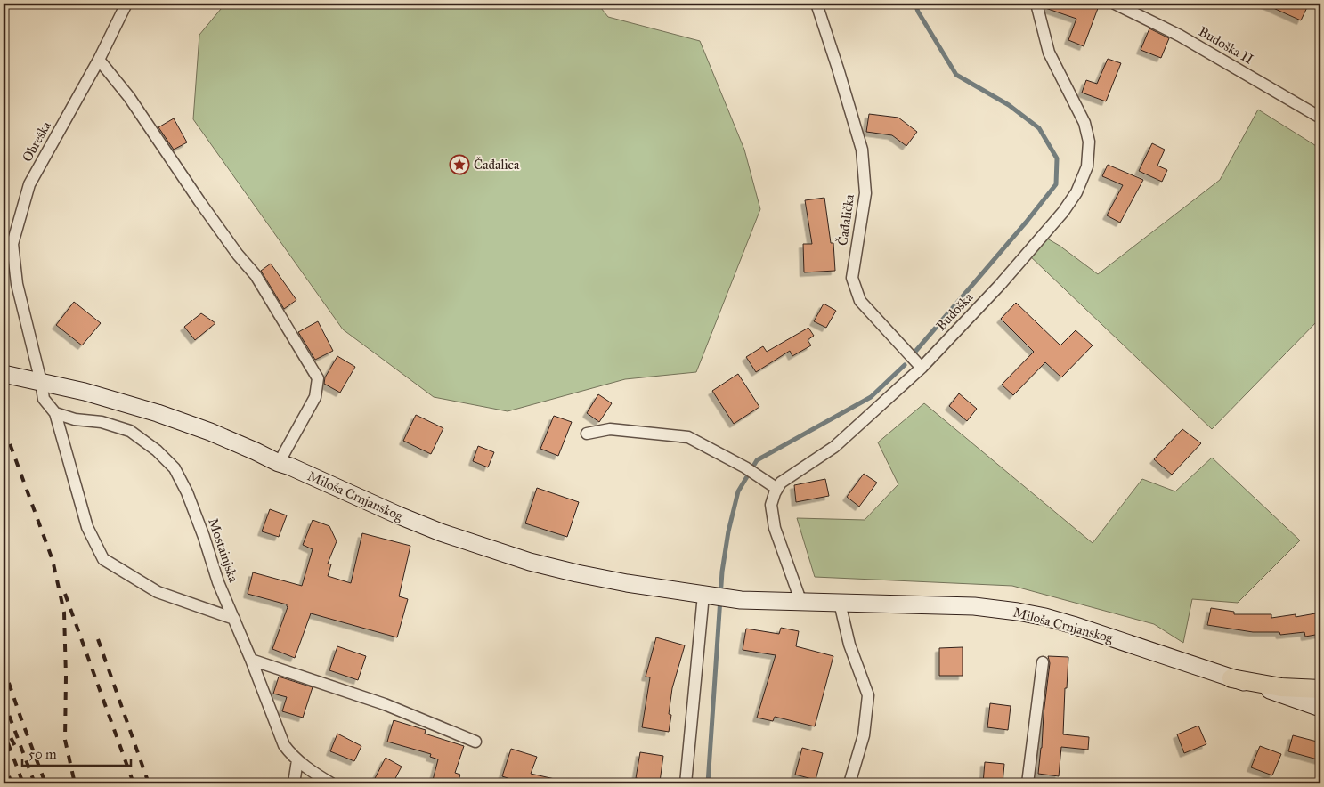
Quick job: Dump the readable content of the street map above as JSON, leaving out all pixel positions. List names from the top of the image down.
{
  "streets": {
    "main road": ["Miloša Crnjanskog"],
    "street": [
      "Budoška II",
      "Obreška",
      "Čađalička",
      "Budoška",
      "Mostainjska"
    ]
  },
  "crossings": [
    ["Obreška", "Miloša Crnjanskog"],
    ["Čađalička", "Budoška"]
  ],
  "places": {
    "place": ["Čađalica"]
  },
  "scale_bar": "50 m"
}
